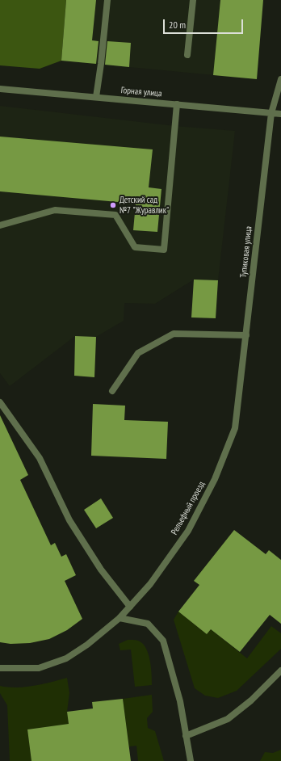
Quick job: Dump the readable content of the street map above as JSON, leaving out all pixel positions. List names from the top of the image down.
{
  "streets": {
    "street": ["Горная улица", "Тупиковая улица", "Рельефный проезд"]
  },
  "crossings": [
    ["Горная улица", "Тупиковая улица"],
    ["Тупиковая улица", "Рельефный проезд"]
  ],
  "places": ["Детский сад №7 \"Журавлик\""],
  "scale_bar": "20 m"
}
